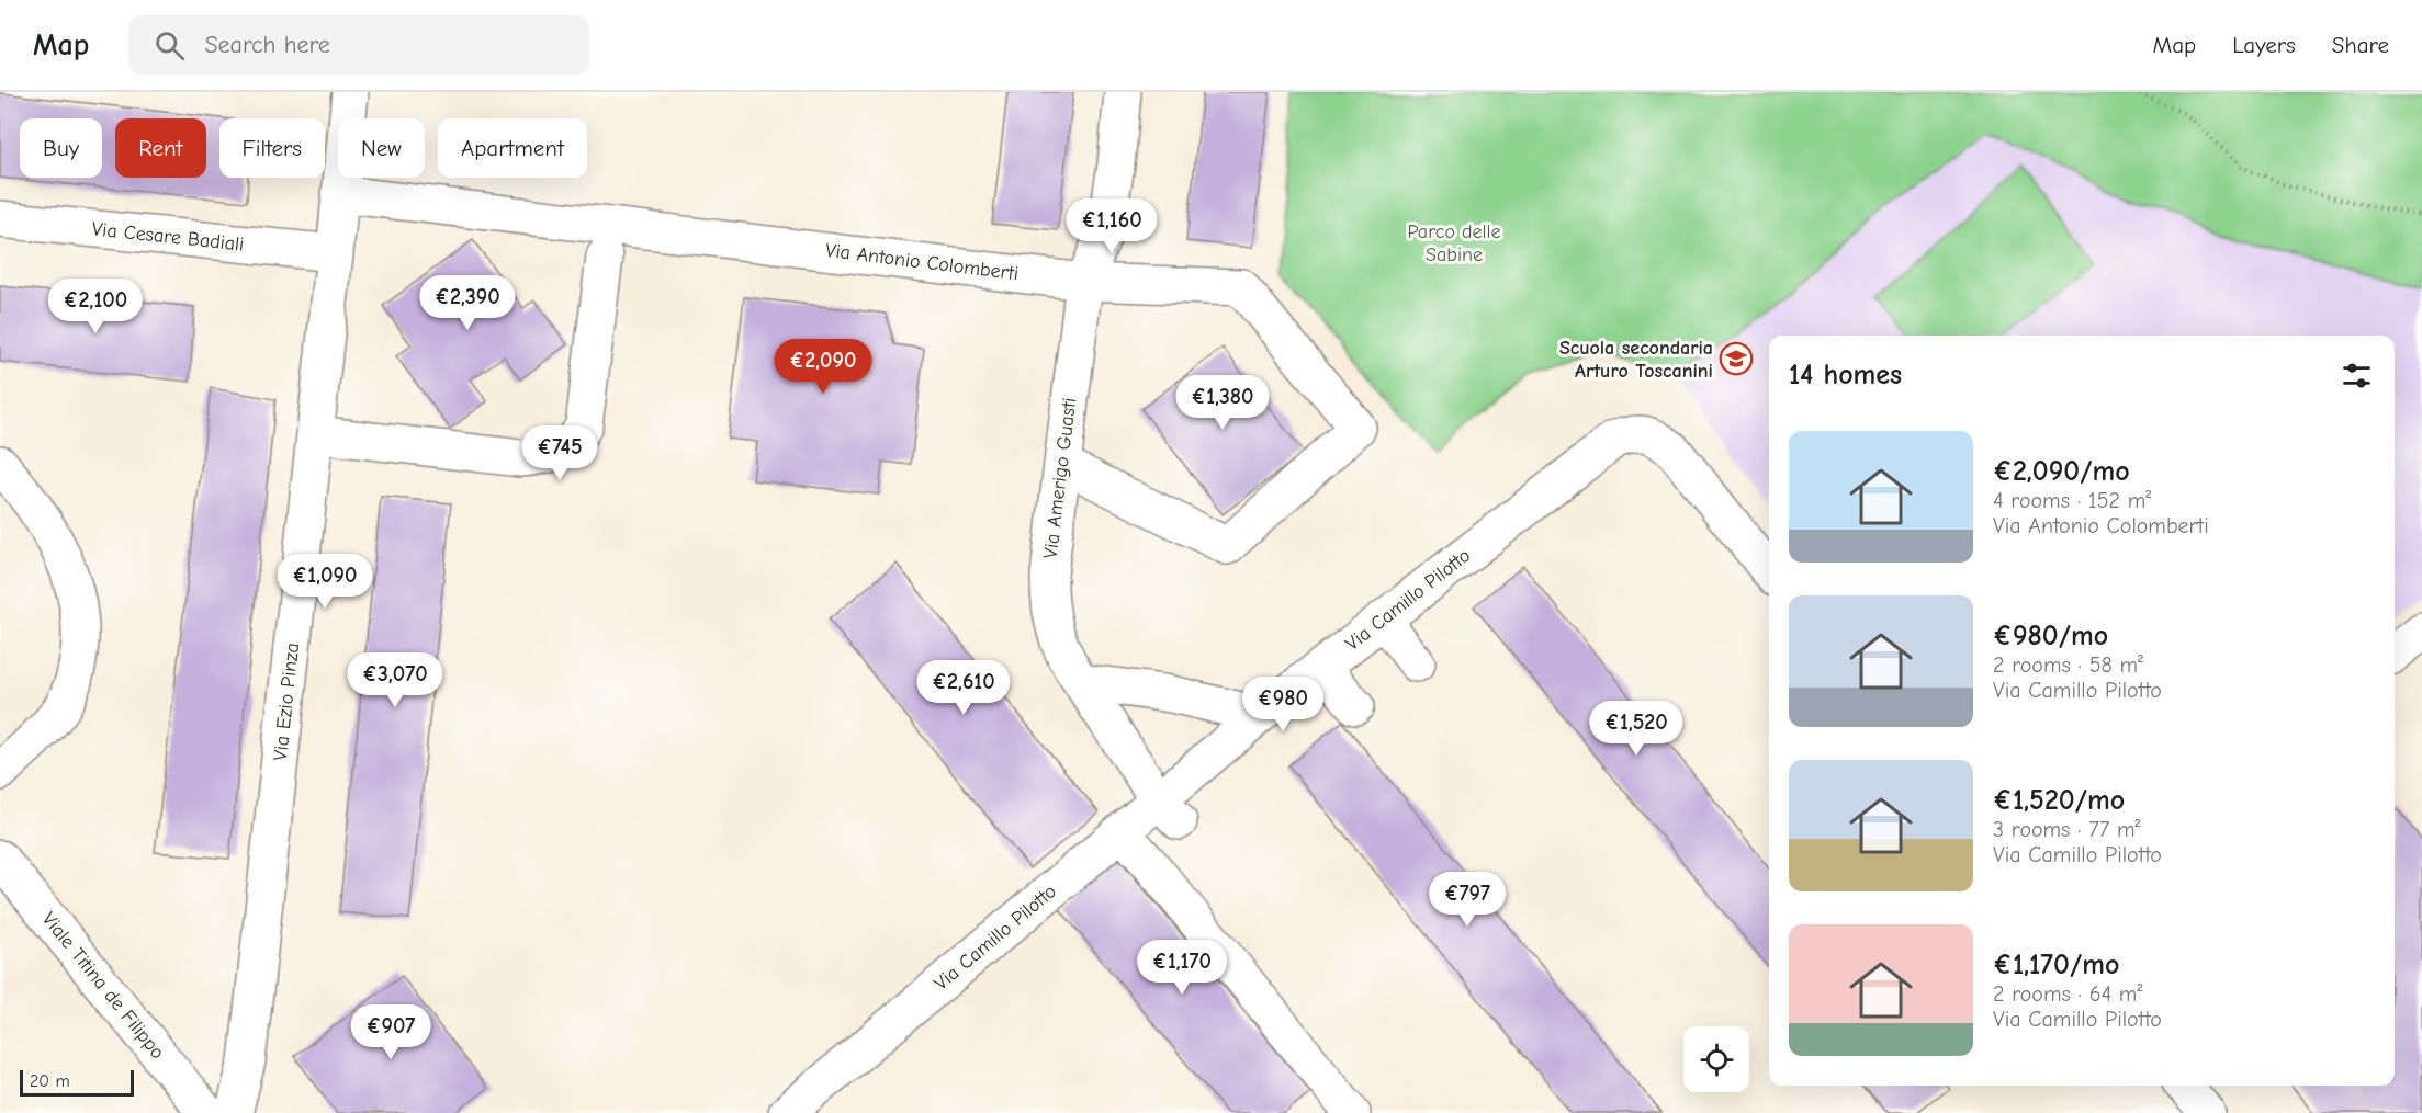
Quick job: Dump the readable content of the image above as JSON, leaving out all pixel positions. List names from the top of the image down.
{
  "streets": {
    "street": [
      "Via Cesare Badiali",
      "Via Antonio Colomberti",
      "Via Amerigo Guasti",
      "Via Camillo Pilotto",
      "Via Ezio Pinza",
      "Viale Titina de Filippo"
    ]
  },
  "crossings": [
    ["Via Cesare Badiali", "Via Ezio Pinza"],
    ["Via Antonio Colomberti", "Via Amerigo Guasti"],
    ["Via Antonio Colomberti", "Via Ezio Pinza"],
    ["Via Amerigo Guasti", "Via Camillo Pilotto"]
  ],
  "parks": ["Parco delle Sabine"],
  "places": {
    "school or university": ["Scuola secondaria Arturo Toscanini"]
  },
  "scale_bar": "20 m",
  "page": {
    "header": "Map",
    "search": "Search here",
    "nav": ["Map", "Layers", "Share"],
    "chip": [
      "Buy",
      "Rent",
      "Filters",
      "New",
      "Apartment"
    ],
    "price": [
      "€1,160",
      "€2,390",
      "€2,100",
      "€2,090",
      "€1,380",
      "€745",
      "€1,090",
      "€3,070",
      "€2,610",
      "€980",
      "€1,520",
      "€797",
      "€1,170",
      "€907"
    ],
    "heading": "14 homes",
    "list": [
      {
        "name": "€2,090/mo",
        "note": "4 rooms · 152 m² · Via Antonio Colomberti"
      },
      {
        "name": "€980/mo",
        "note": "2 rooms · 58 m² · Via Camillo Pilotto"
      },
      {
        "name": "€1,520/mo",
        "note": "3 rooms · 77 m² · Via Camillo Pilotto"
      },
      {
        "name": "€1,170/mo",
        "note": "2 rooms · 64 m² · Via Camillo Pilotto"
      }
    ],
    "scale": "20 m"
  }
}
